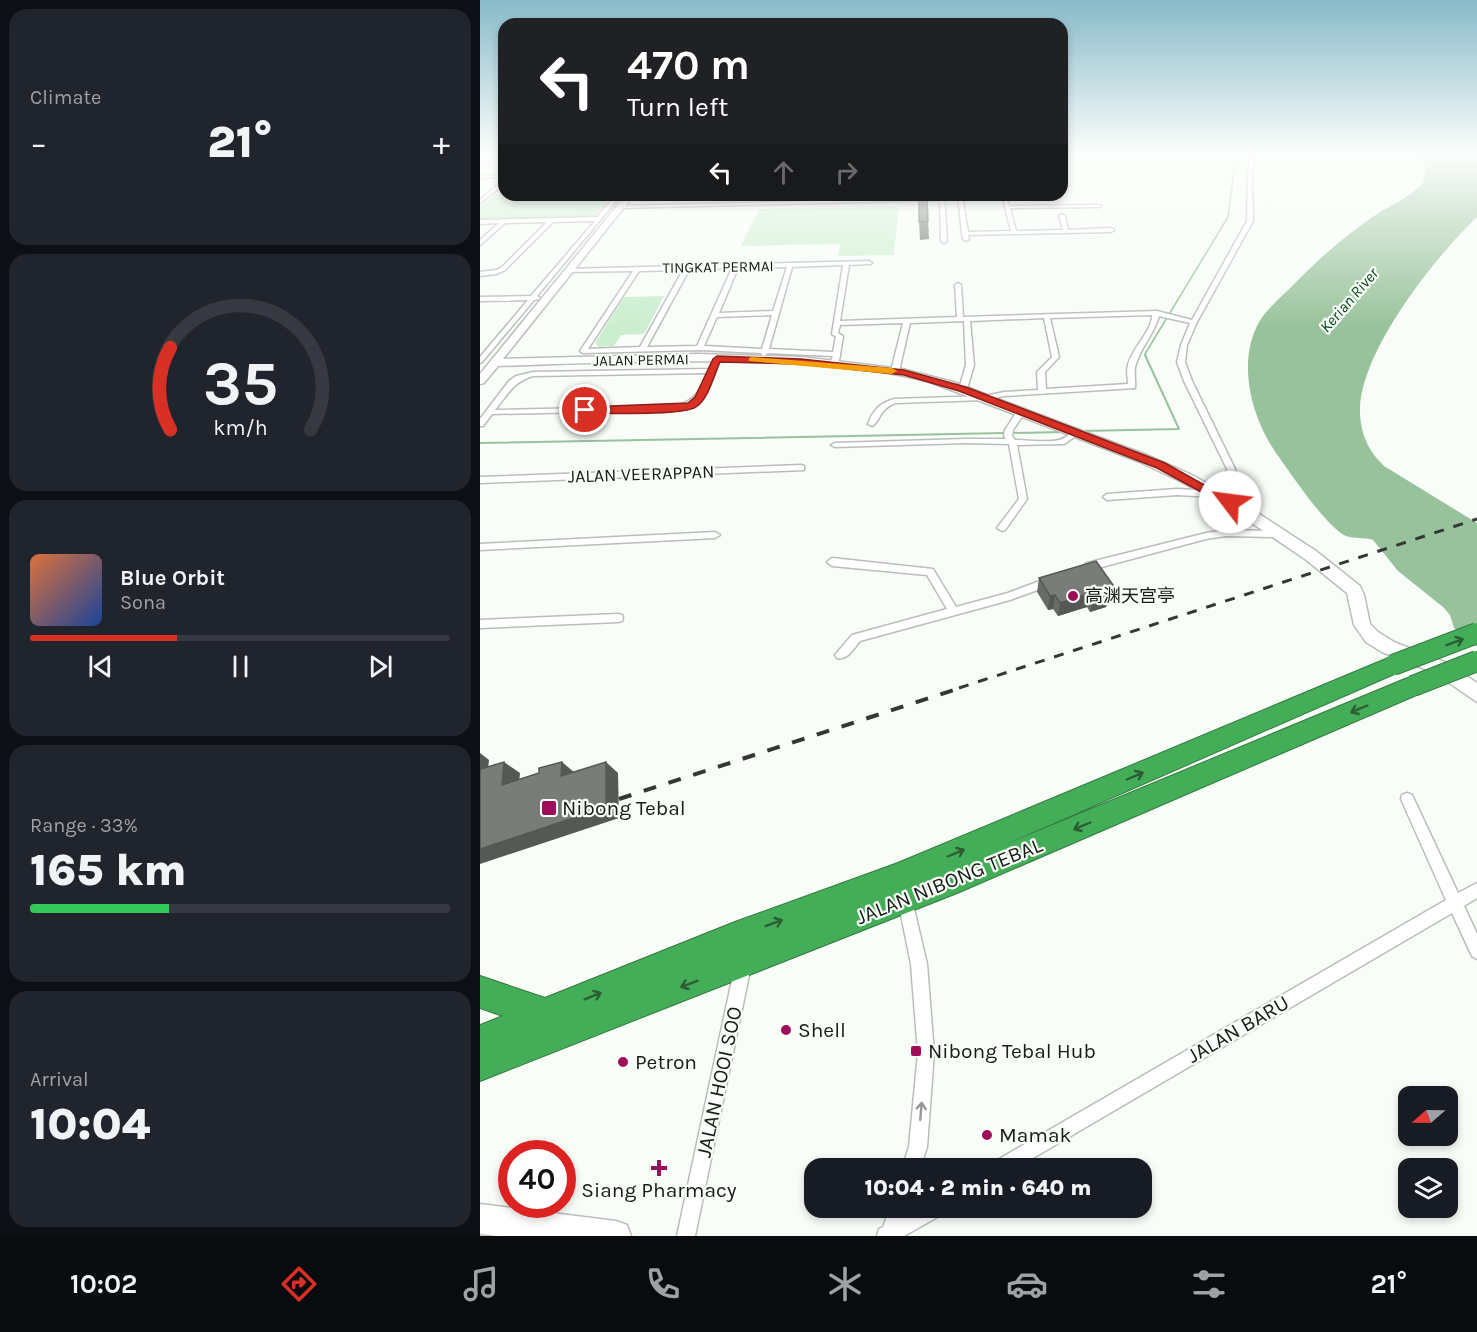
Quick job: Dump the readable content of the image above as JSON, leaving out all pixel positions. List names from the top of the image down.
{
  "streets": {
    "highway": ["JALAN NIBONG TEBAL"],
    "street": [
      "TINGKAT PERMAI",
      "JALAN PERMAI",
      "JALAN VEERAPPAN",
      "JALAN BARU",
      "JALAN HOOI SOO"
    ]
  },
  "crossings": [
    ["JALAN NIBONG TEBAL", "JALAN HOOI SOO"]
  ],
  "water": ["Kerian River"],
  "places": {
    "other": [
      "高渊天宫亭",
      "Shell",
      "Petron",
      "Mamak"
    ],
    "transit": ["Nibong Tebal", "Nibong Tebal Hub"],
    "health": ["Siang Pharmacy"]
  },
  "north": "left",
  "page": {
    "tile": [
      "Climate",
      ["Range · 33%", "165 km"],
      ["Arrival", "10:04"]
    ],
    "turn": ["470 m", "Turn left"],
    "heat": ["−", "21°", "+"],
    "song": ["Blue Orbit", "Sona"],
    "limit": "40",
    "trip": "10:04 · 2 min · 640 m",
    "tabs": ["10:02", "21°"],
    "gauge": ["35", "km/h"]
  }
}
